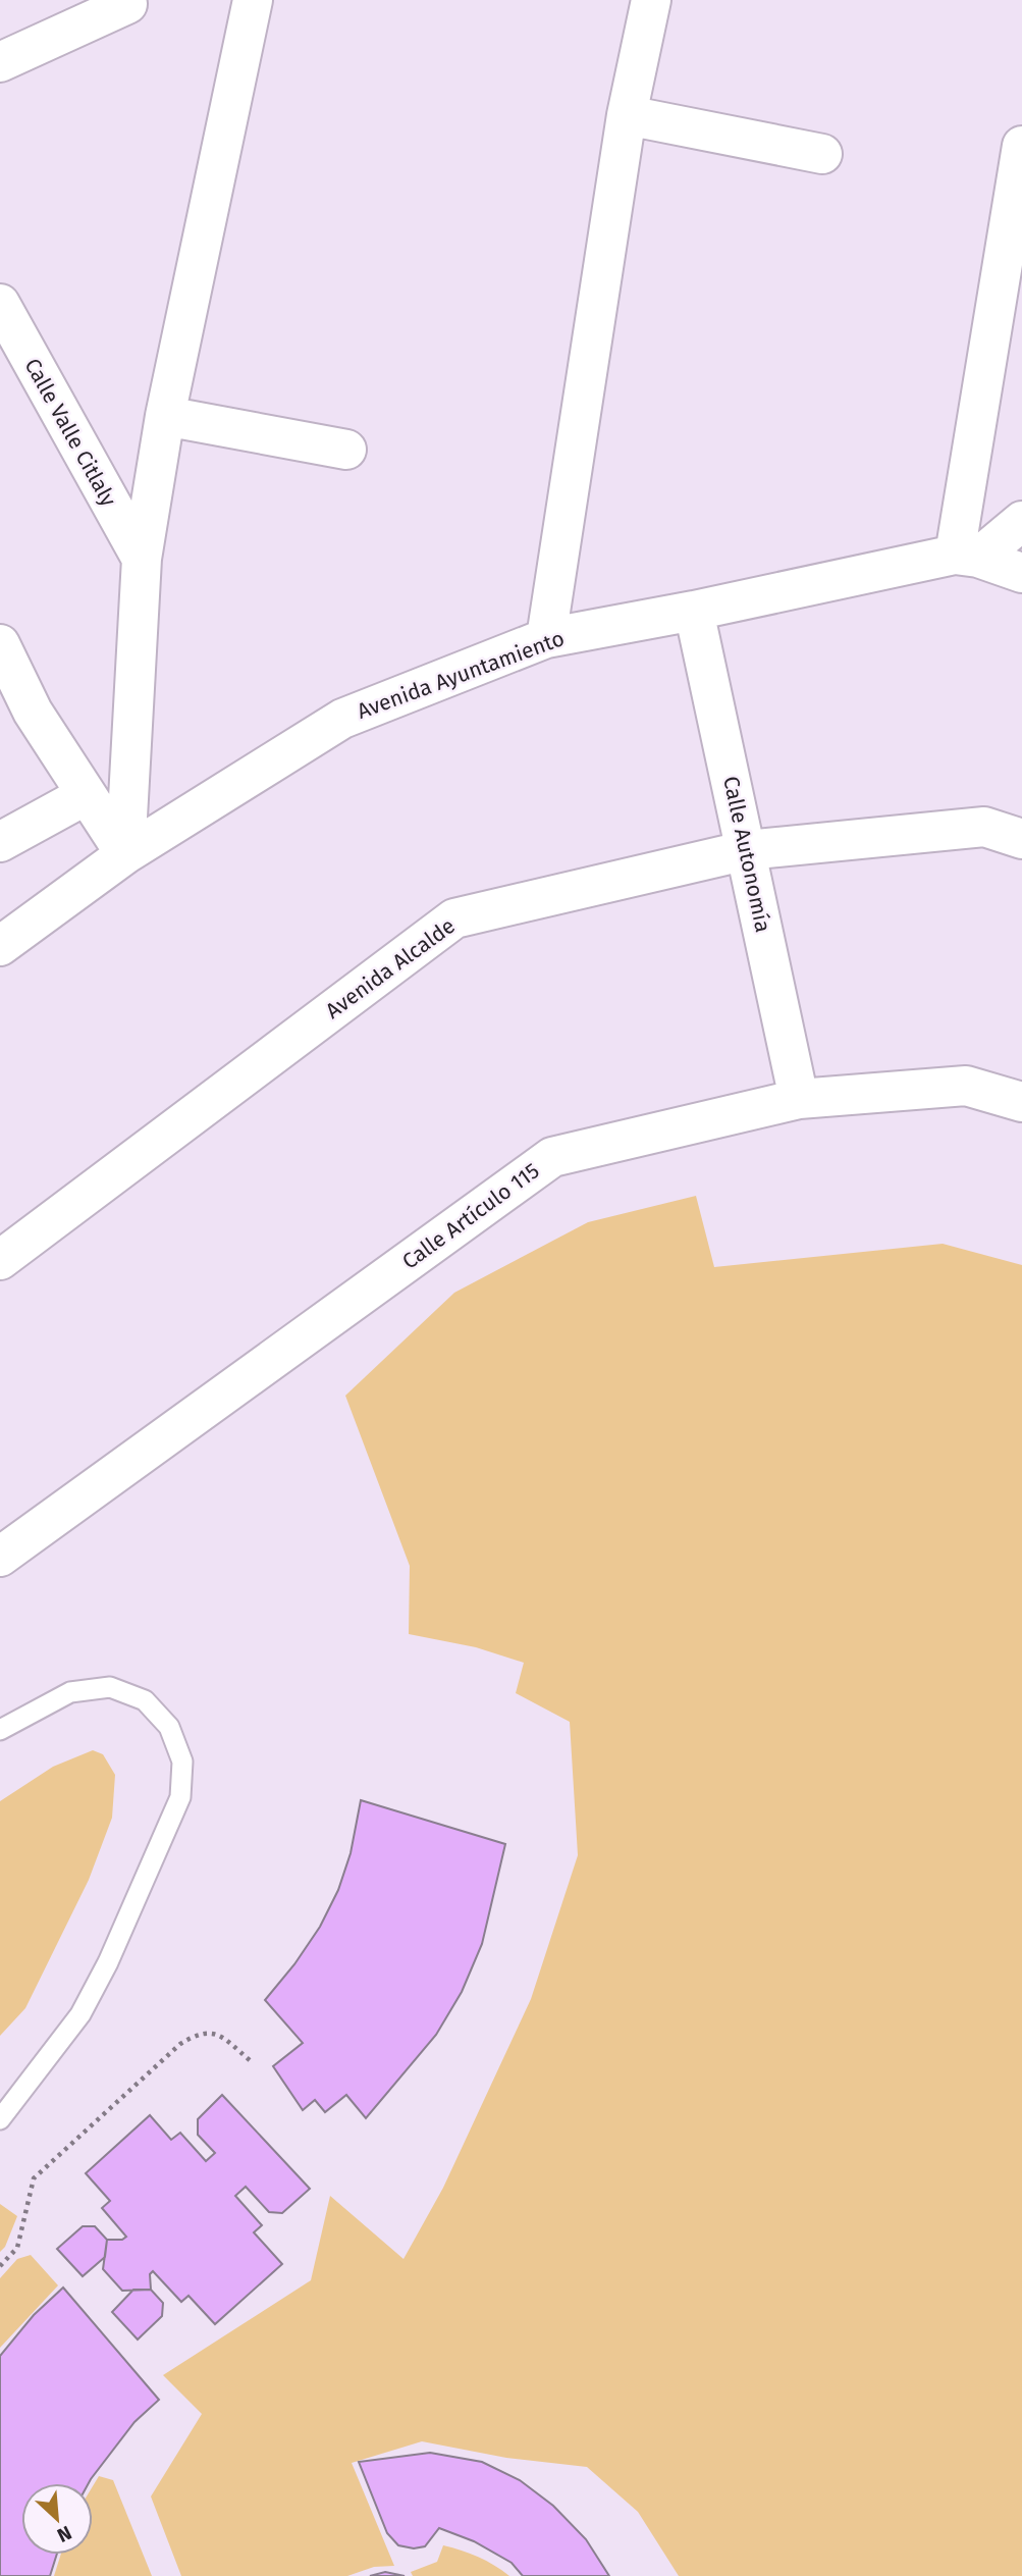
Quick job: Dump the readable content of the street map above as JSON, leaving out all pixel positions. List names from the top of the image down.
{
  "streets": {
    "street": [
      "Calle Valle Citlaly",
      "Avenida Ayuntamiento",
      "Calle Autonomía",
      "Avenida Alcalde",
      "Calle Artículo 115"
    ]
  },
  "crossings": [
    ["Avenida Ayuntamiento", "Calle Autonomía"],
    ["Calle Autonomía", "Avenida Alcalde"],
    ["Calle Autonomía", "Calle Artículo 115"]
  ],
  "north": "bottom right"
}
